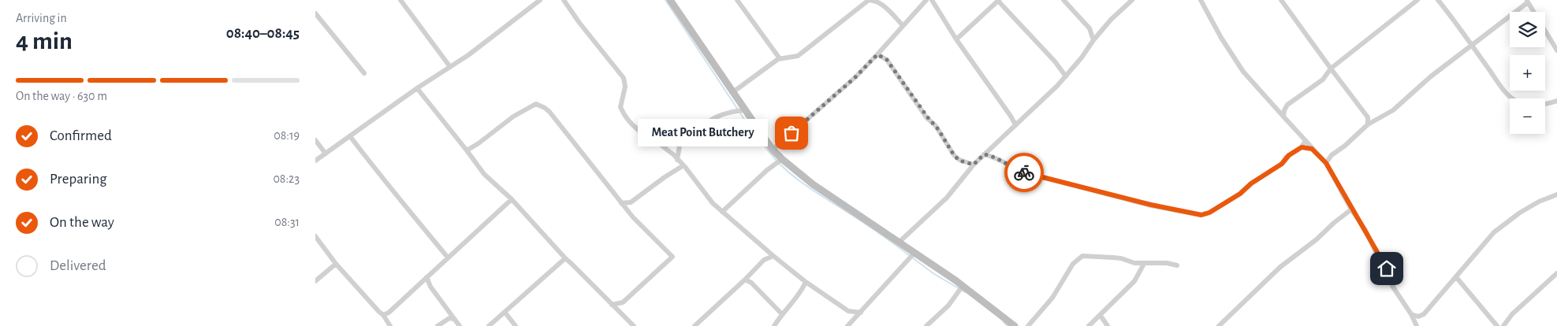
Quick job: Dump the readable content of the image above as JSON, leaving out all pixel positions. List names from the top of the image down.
{
  "places": ["Meat Point Butchery"],
  "page": {
    "heading": ["4 min", "Arriving in", "08:40–08:45"],
    "map_buttons": ["+", "−"],
    "bar": "On the way · 630 m",
    "list": [
      ["Confirmed", "08:19"],
      ["Preparing", "08:23"],
      ["On the way", "08:31"],
      "Delivered"
    ],
    "bubble": "Meat Point Butchery"
  }
}
